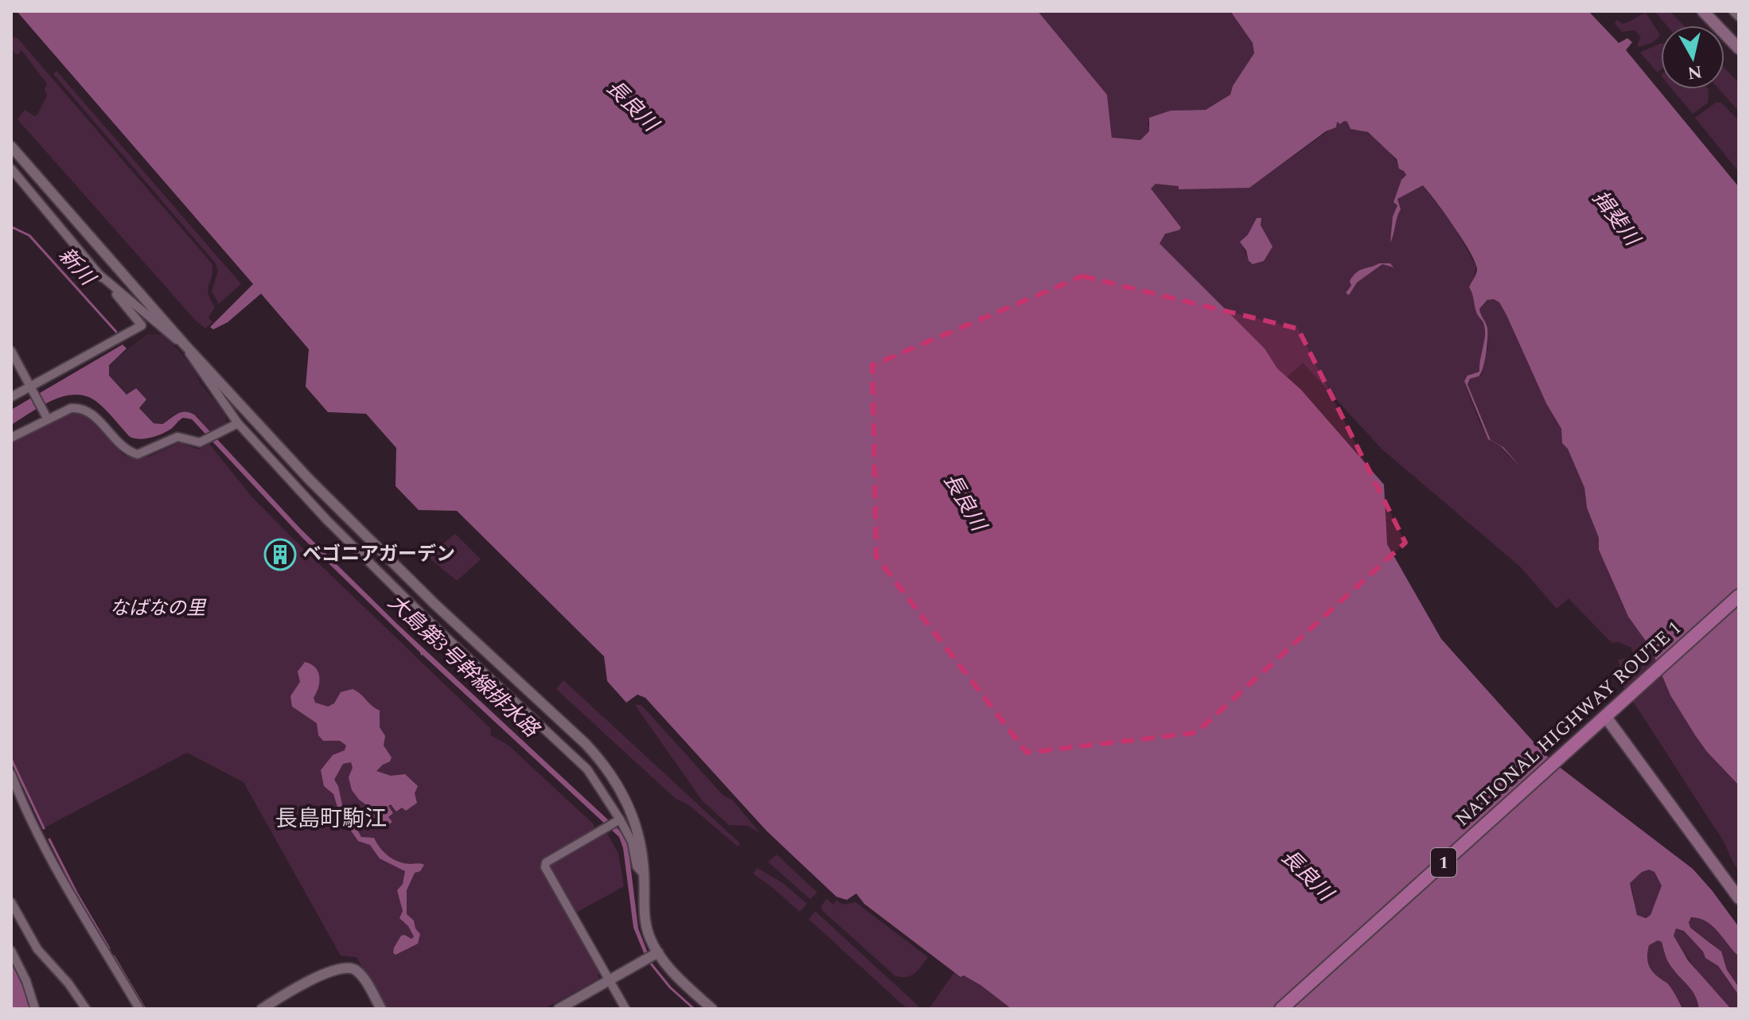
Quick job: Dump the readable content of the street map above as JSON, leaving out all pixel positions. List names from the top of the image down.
{
  "streets": {
    "highway": ["NATIONAL HIGHWAY ROUTE 1", "1"]
  },
  "districts": ["長島町駒江"],
  "water": [
    "長良川",
    "揖斐川",
    "新川",
    "大島第3号幹線排水路"
  ],
  "parks": ["なばなの里"],
  "places": {
    "building": ["ベゴニアガーデン"]
  },
  "north": "bottom"
}
